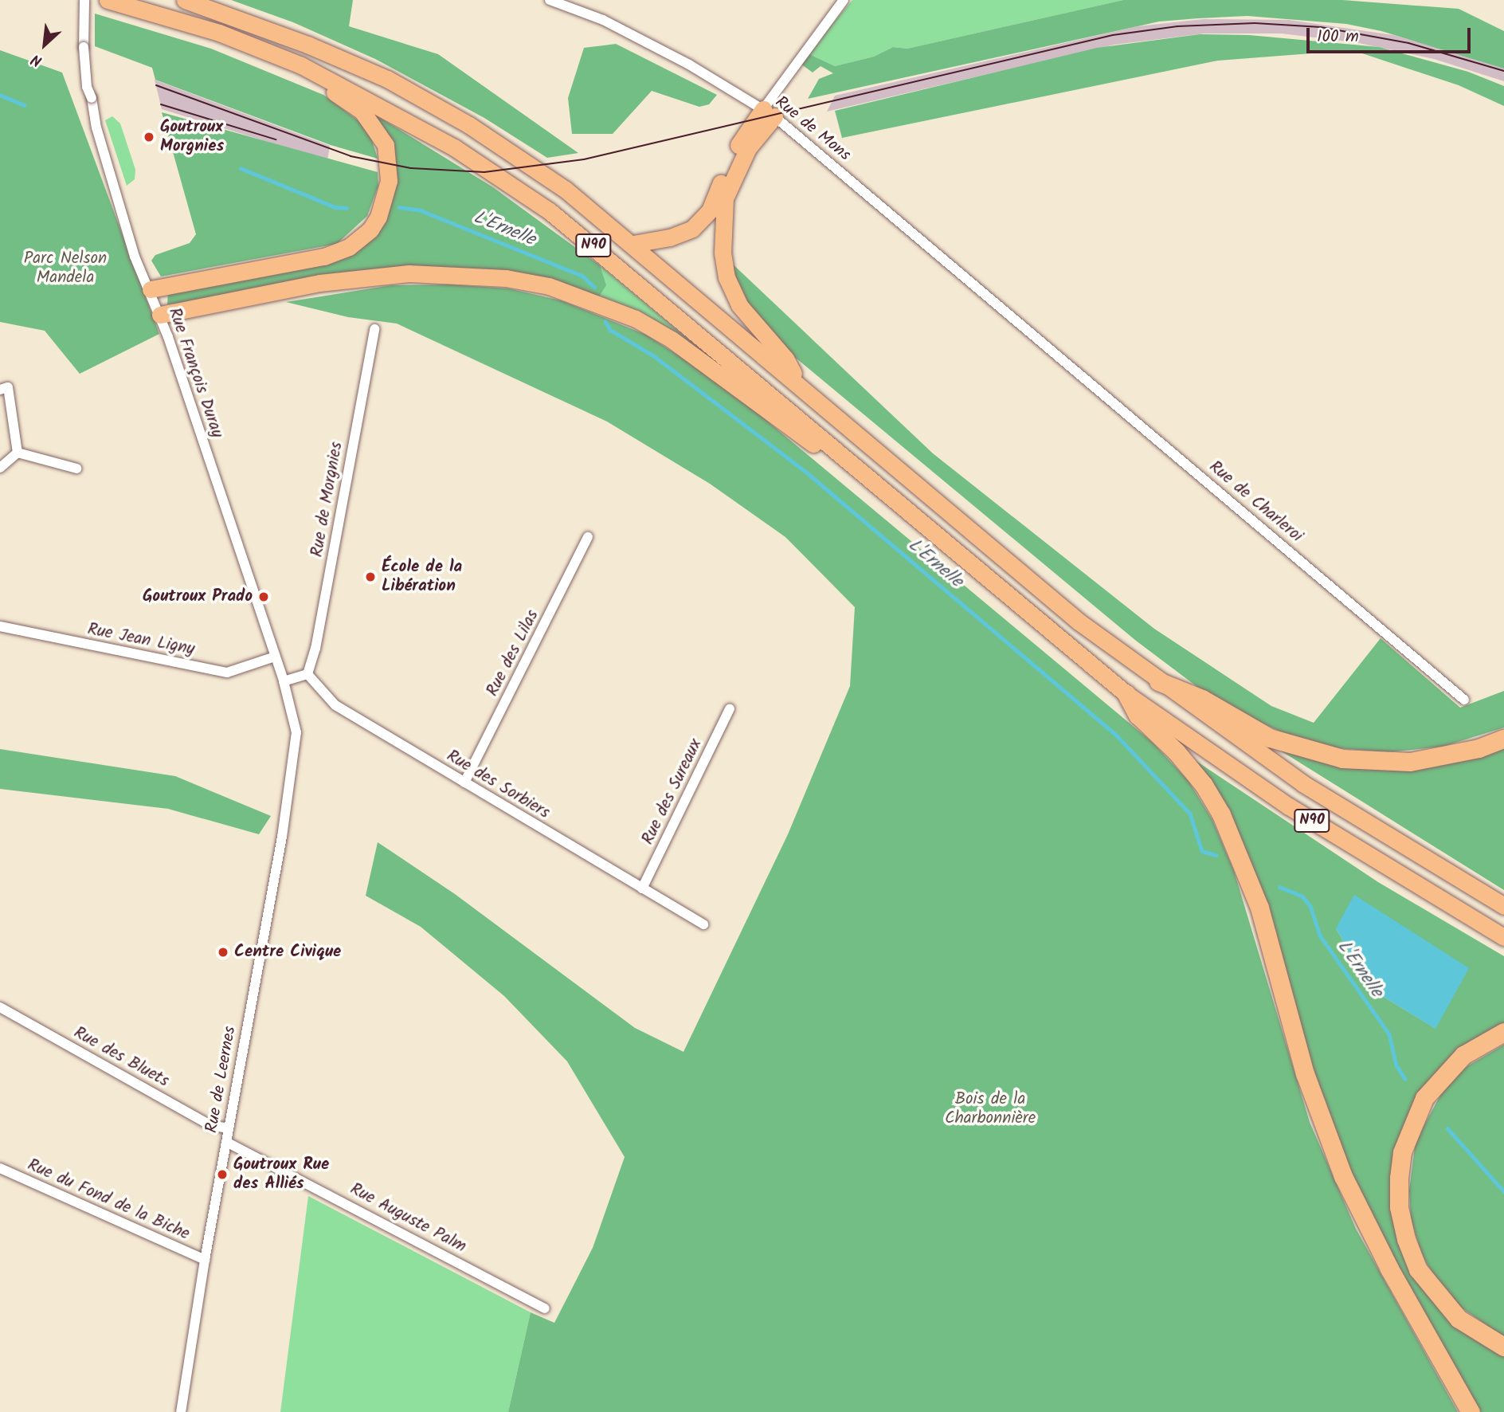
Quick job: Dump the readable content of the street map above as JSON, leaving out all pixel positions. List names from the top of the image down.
{
  "streets": {
    "highway": ["N90"],
    "street": [
      "Rue de Mons",
      "Rue François Duray",
      "Rue de Morgnies",
      "Rue de Charleroi",
      "Rue Jean Ligny",
      "Rue des Lilas",
      "Rue des Sorbiers",
      "Rue des Sureaux",
      "Rue des Bluets",
      "Rue de Leernes",
      "Rue du Fond de la Biche",
      "Rue Auguste Palm"
    ]
  },
  "crossings": [
    ["Rue de Mons", "Rue de Charleroi"],
    ["Rue François Duray", "Rue Jean Ligny"],
    ["Rue François Duray", "Rue de Leernes"],
    ["Rue de Morgnies", "Rue des Sorbiers"],
    ["Rue des Lilas", "Rue des Sorbiers"],
    ["Rue des Sorbiers", "Rue des Sureaux"],
    ["Rue des Bluets", "Rue de Leernes"],
    ["Rue de Leernes", "Rue du Fond de la Biche"],
    ["Rue de Leernes", "Rue Auguste Palm"]
  ],
  "water": ["L'Ernelle"],
  "parks": ["Parc Nelson Mandela", "Bois de la Charbonnière"],
  "places": [
    "Goutroux Morgnies",
    "École de la Libération",
    "Goutroux Prado",
    "Centre Civique",
    "Goutroux Rue des Alliés"
  ],
  "scale_bar": "100 m",
  "north": "bottom left"
}
